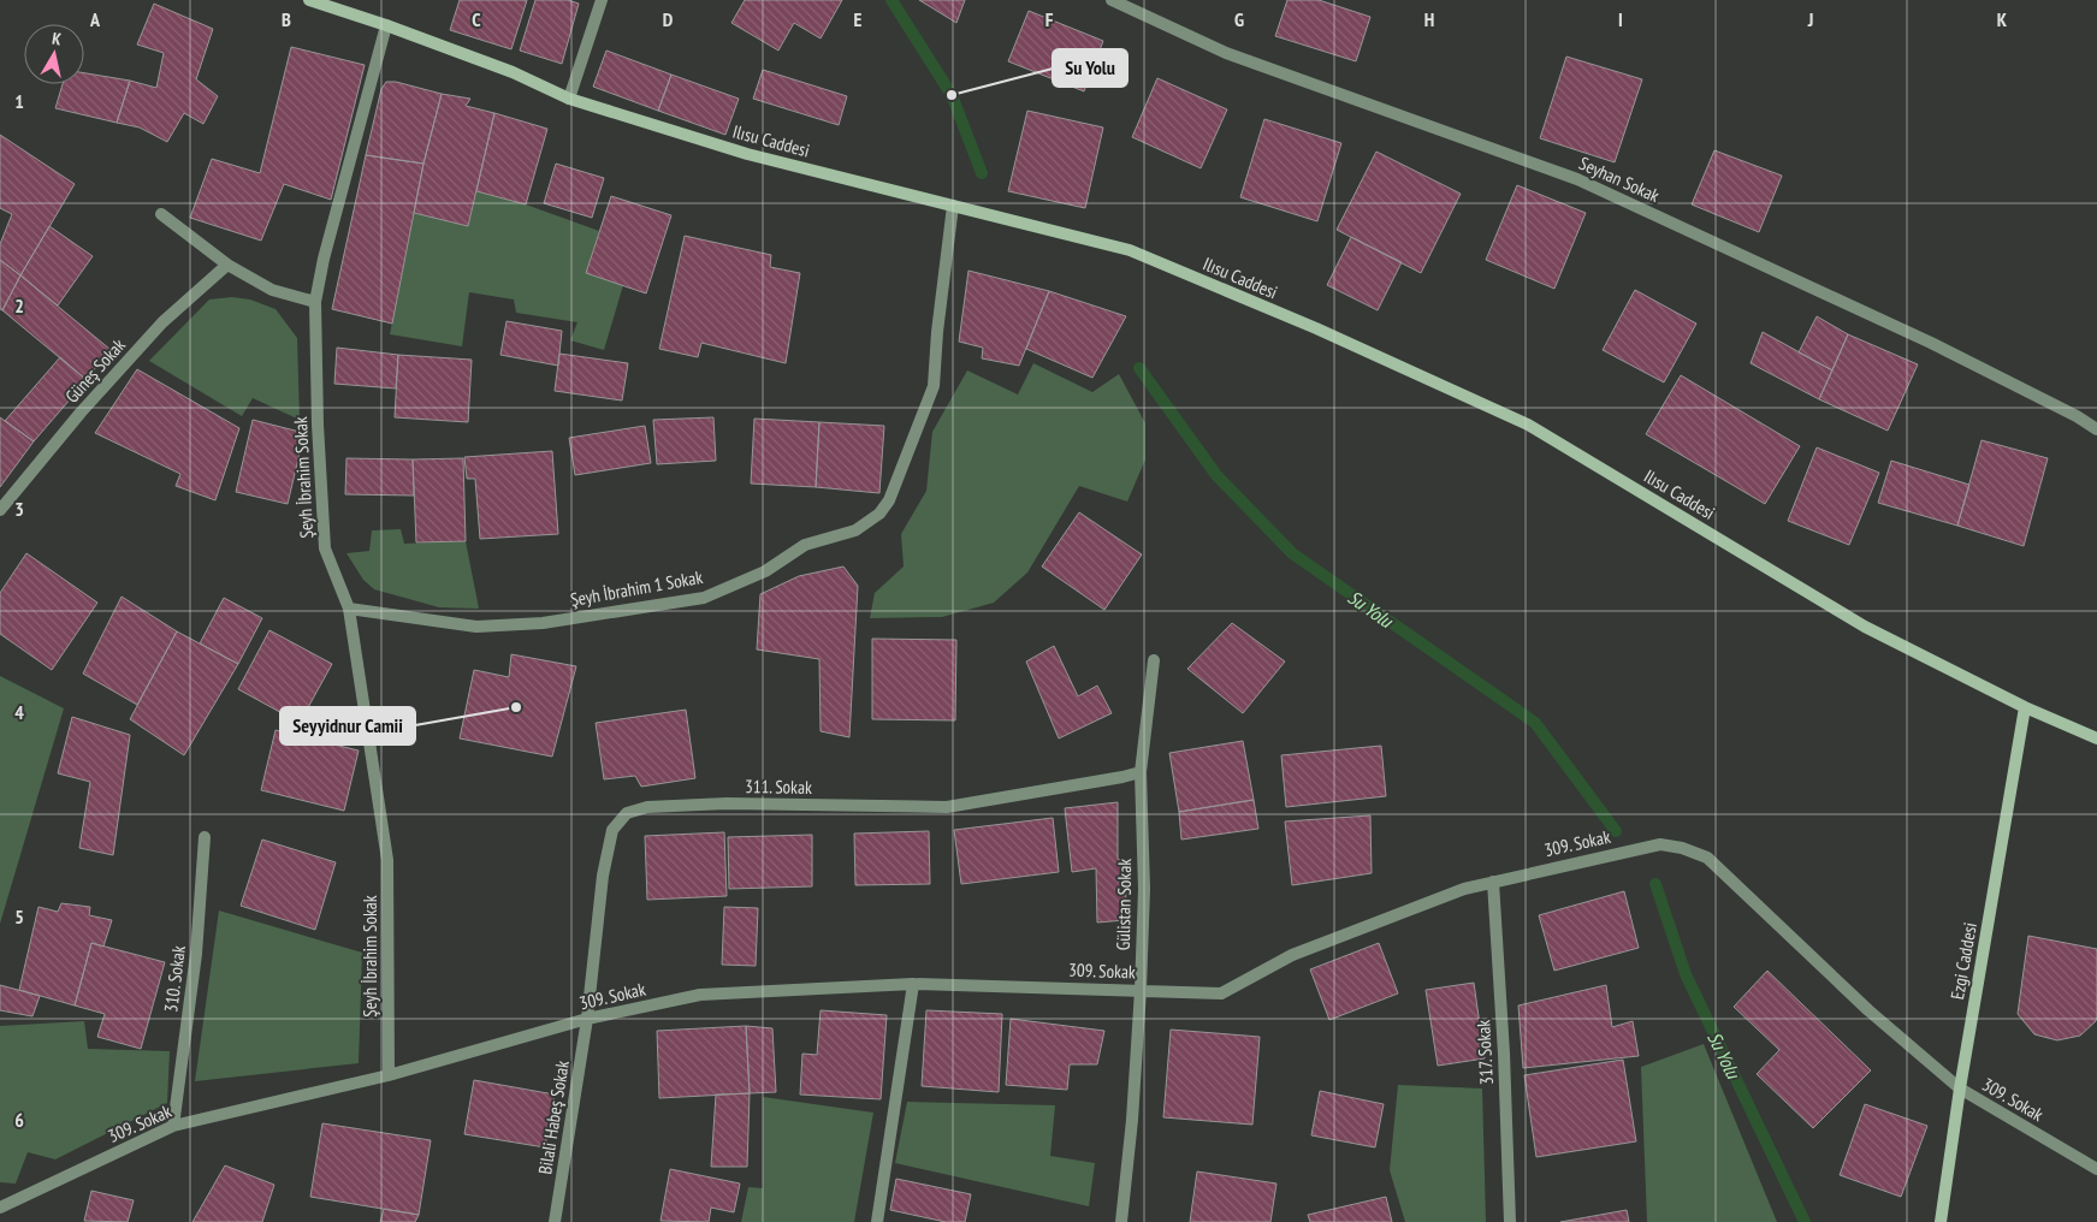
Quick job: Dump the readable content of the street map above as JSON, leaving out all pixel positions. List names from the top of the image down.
{
  "streets": {
    "main road": ["Ilısu Caddesi", "Ezgi Caddesi"],
    "street": [
      "Seyhan Sokak",
      "Güneş Sokak",
      "Şeyh İbrahim Sokak",
      "Şeyh İbrahim 1 Sokak",
      "311. Sokak",
      "309. Sokak",
      "Gülistan Sokak",
      "310. Sokak",
      "317. Sokak",
      "Bilali Habeş Sokak"
    ]
  },
  "crossings": [
    ["Ilısu Caddesi", "Şeyh İbrahim Sokak"],
    ["Ilısu Caddesi", "Şeyh İbrahim 1 Sokak"],
    ["Ilısu Caddesi", "Ezgi Caddesi"],
    ["Şeyh İbrahim Sokak", "Şeyh İbrahim 1 Sokak"],
    ["Şeyh İbrahim Sokak", "309. Sokak"],
    ["311. Sokak", "309. Sokak"],
    ["311. Sokak", "Gülistan Sokak"],
    ["311. Sokak", "Bilali Habeş Sokak"],
    ["309. Sokak", "Gülistan Sokak"],
    ["309. Sokak", "Ezgi Caddesi"],
    ["309. Sokak", "310. Sokak"],
    ["309. Sokak", "317. Sokak"],
    ["309. Sokak", "Bilali Habeş Sokak"]
  ],
  "water": ["Su Yolu"],
  "places": ["Su Yolu", "Seyyidnur Camii"],
  "north": "top",
  "grid": {
    "columns": [
      "A",
      "B",
      "C",
      "D",
      "E",
      "F",
      "G",
      "H",
      "I",
      "J",
      "K"
    ],
    "rows": [
      "1",
      "2",
      "3",
      "4",
      "5",
      "6"
    ]
  }
}
